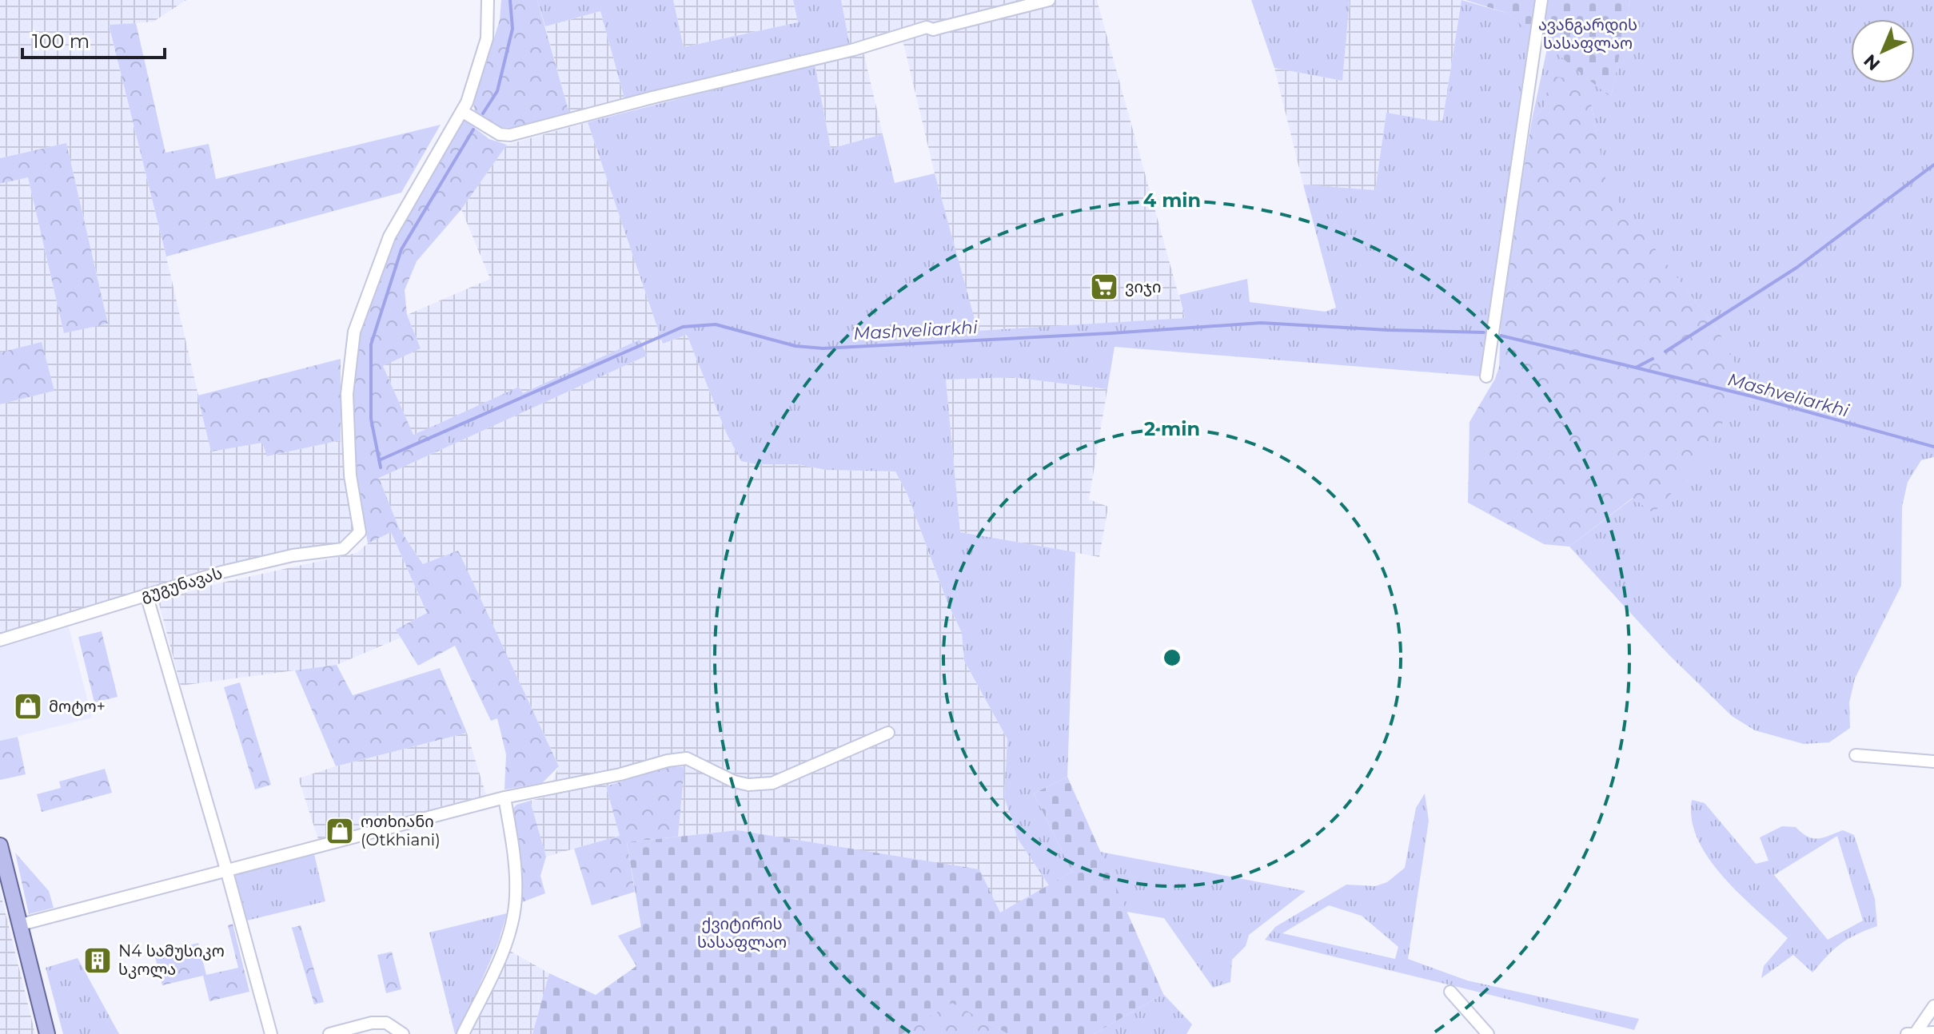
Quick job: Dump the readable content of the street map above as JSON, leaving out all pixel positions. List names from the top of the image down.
{
  "streets": {
    "street": ["გუგუნავას"]
  },
  "water": ["Mashveliarkhi"],
  "parks": ["ავანგარდის სასაფლაო", "ქვიტირის სასაფლაო"],
  "places": {
    "supermarket": ["ვიჯი"],
    "shop": ["მოტო+", "ოთხიანი (Otkhiani)"],
    "building": ["N4 სამუსიკო სკოლა"]
  },
  "scale_bar": "100 m",
  "north": "bottom left",
  "rings": ["4 min", "2 min"]
}
